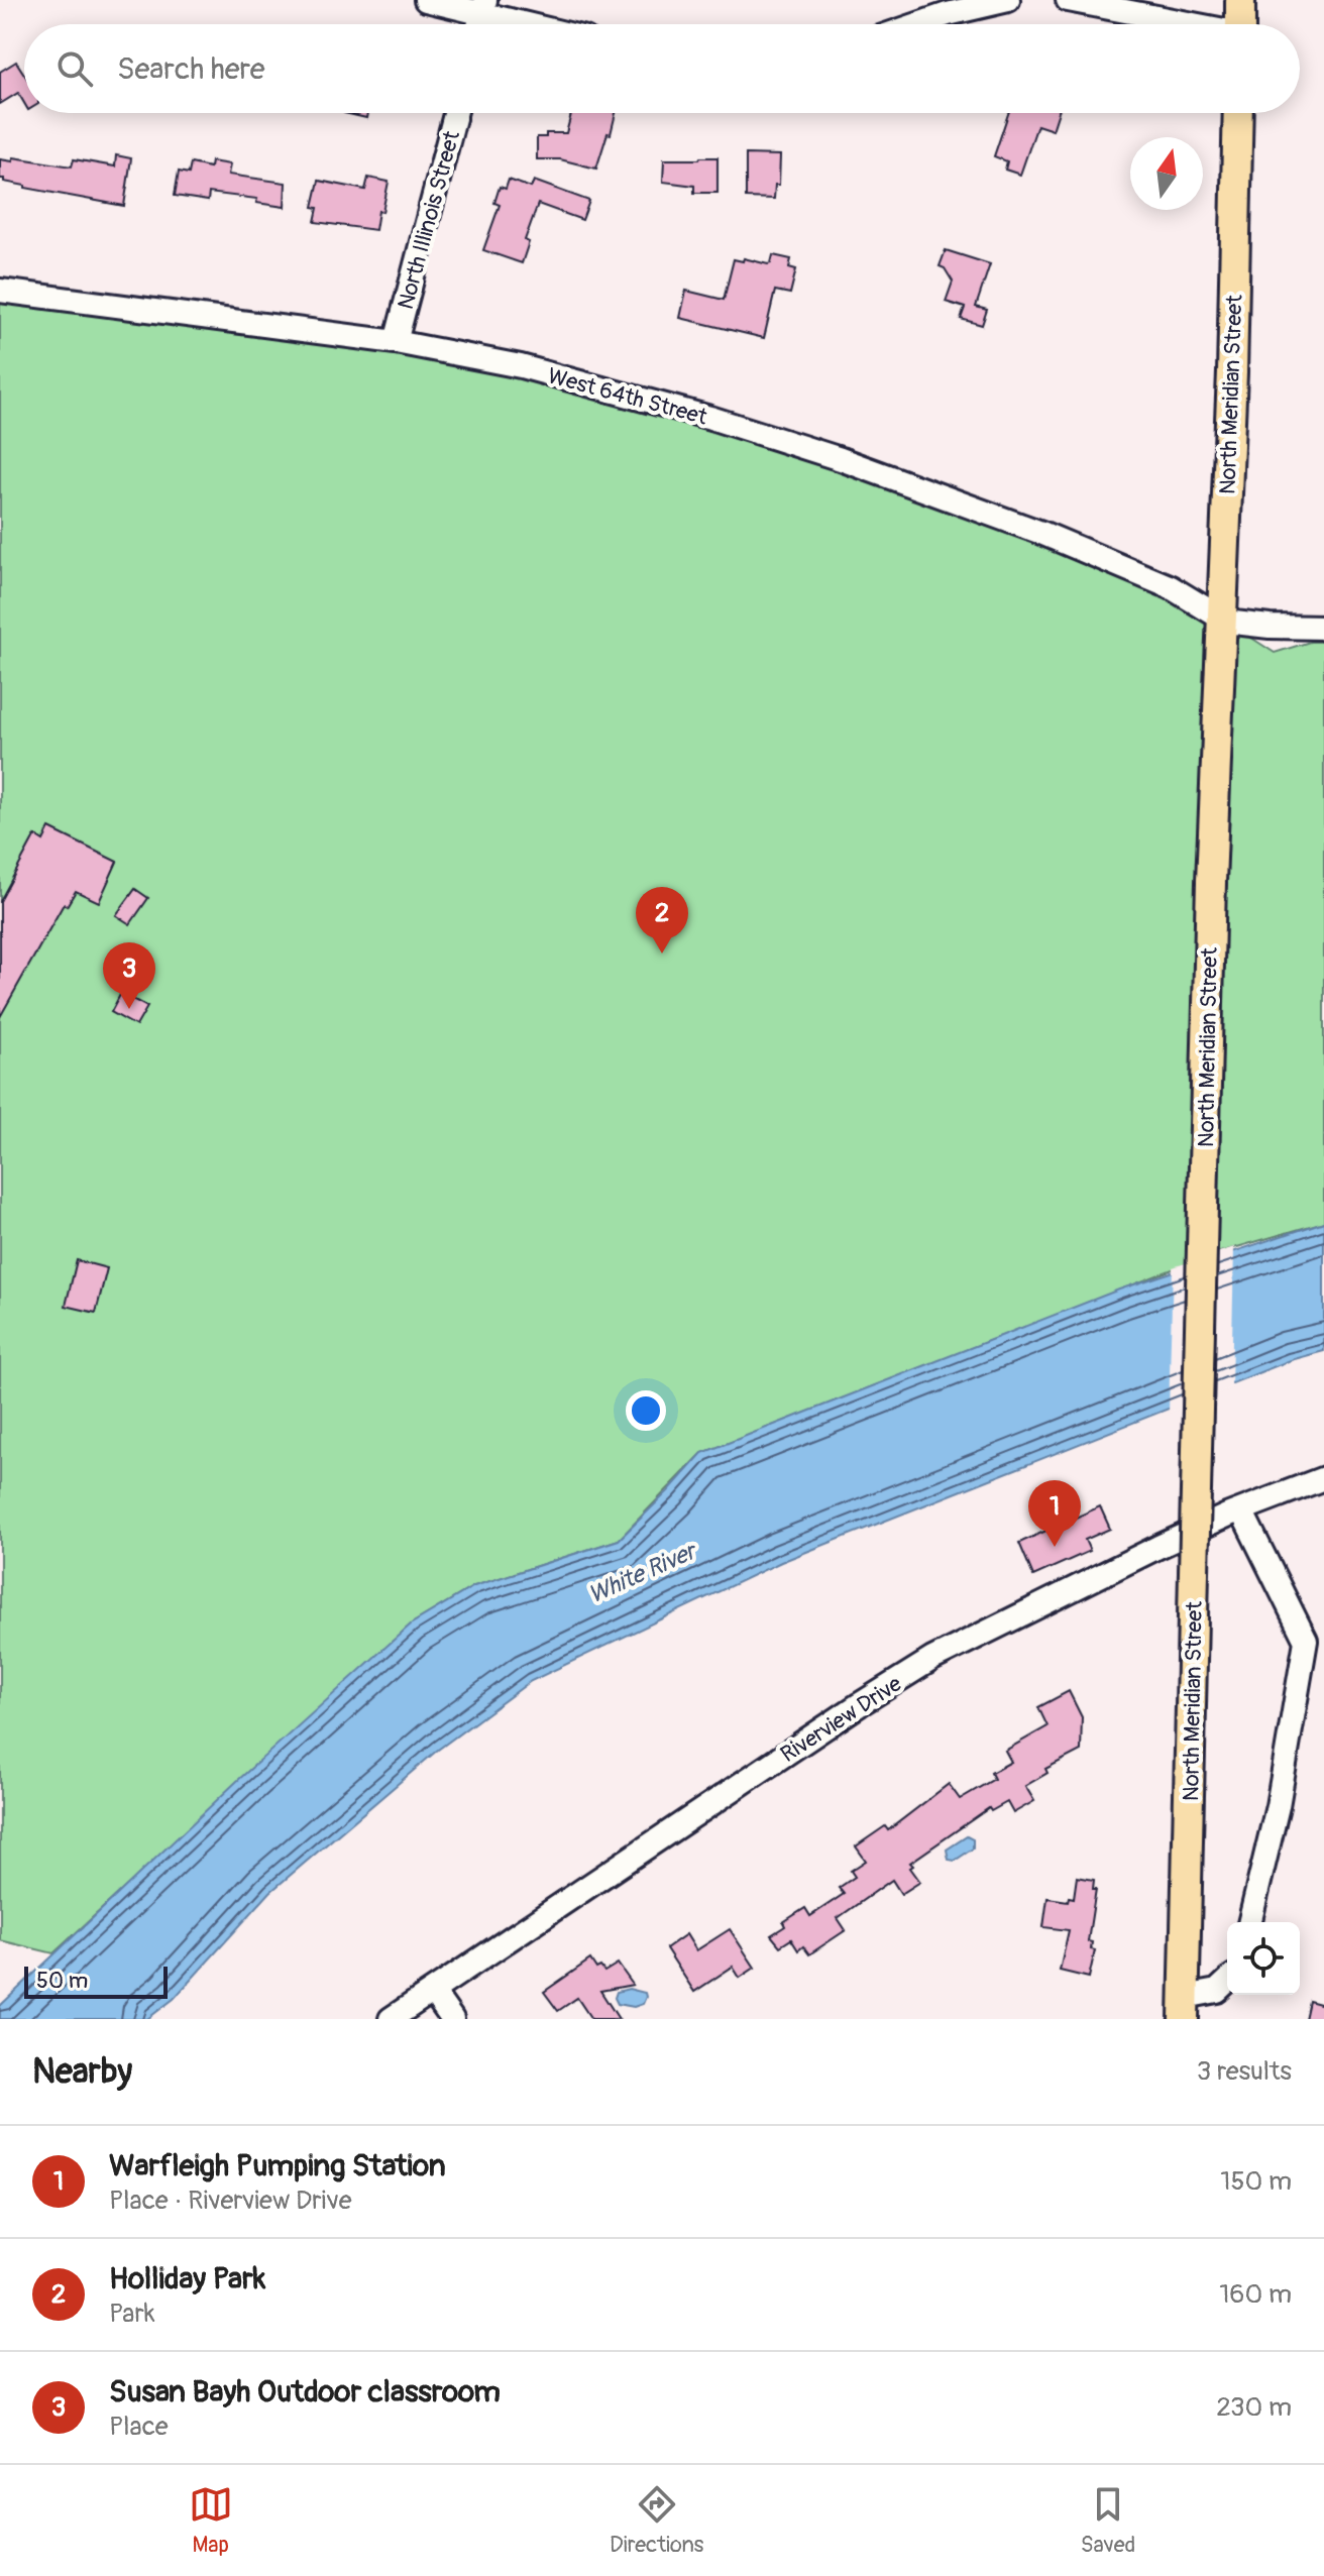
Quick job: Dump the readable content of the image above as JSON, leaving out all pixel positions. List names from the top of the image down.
{
  "streets": {
    "main road": ["North Meridian Street"],
    "street": ["North Illinois Street", "West 64th Street", "Riverview Drive"]
  },
  "crossings": [
    ["North Illinois Street", "West 64th Street"],
    ["North Meridian Street", "West 64th Street"]
  ],
  "water": ["White River"],
  "scale_bar": "50 m",
  "north": "top",
  "page": {
    "search": "Search here",
    "pins": ["2", "3", "1"],
    "scale": "50 m",
    "heading": ["Nearby", "3 results"],
    "list": [
      {
        "mark": "1",
        "name": "Warfleigh Pumping Station",
        "note": "Place · Riverview Drive",
        "value": "150 m"
      },
      {
        "mark": "2",
        "name": "Holliday Park",
        "note": "Park",
        "value": "160 m"
      },
      {
        "mark": "3",
        "name": "Susan Bayh Outdoor classroom",
        "note": "Place",
        "value": "230 m"
      }
    ],
    "nav": ["Map", "Directions", "Saved"]
  }
}
